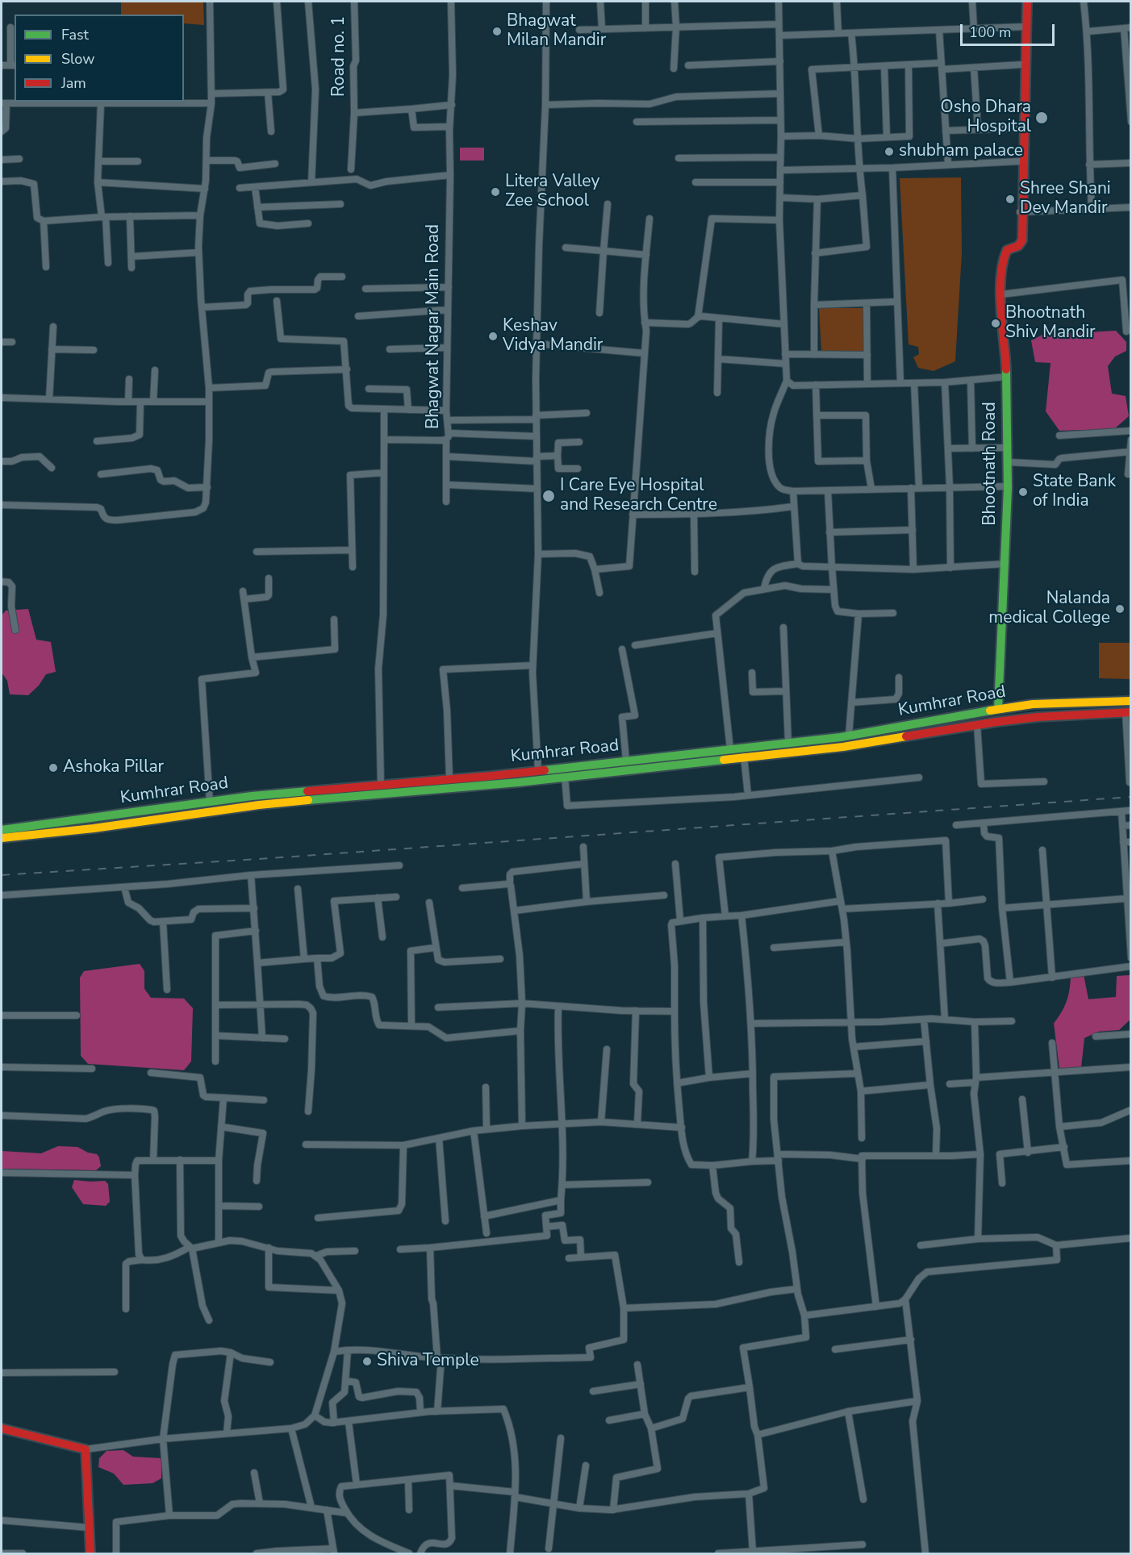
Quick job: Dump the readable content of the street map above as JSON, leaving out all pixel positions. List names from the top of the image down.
{
  "streets": {
    "main road": ["Bhootnath Road", "Kumhrar Road"],
    "street": ["Road no. 1", "Bhagwat Nagar Main Road"]
  },
  "crossings": [
    ["Road no. 1", "Bhagwat Nagar Main Road"],
    ["Bhootnath Road", "Kumhrar Road"]
  ],
  "places": [
    "Bhagwat Milan Mandir",
    "Osho Dhara Hospital",
    "shubham palace",
    "Litera Valley Zee School",
    "Shree Shani Dev Mandir",
    "Bhootnath Shiv Mandir",
    "Keshav Vidya Mandir",
    "State Bank of India",
    "I Care Eye Hospital and Research Centre",
    "Nalanda medical College",
    "Ashoka Pillar",
    "Shiva Temple"
  ],
  "legend": ["Fast", "Slow", "Jam"],
  "scale_bar": "100 m"
}
